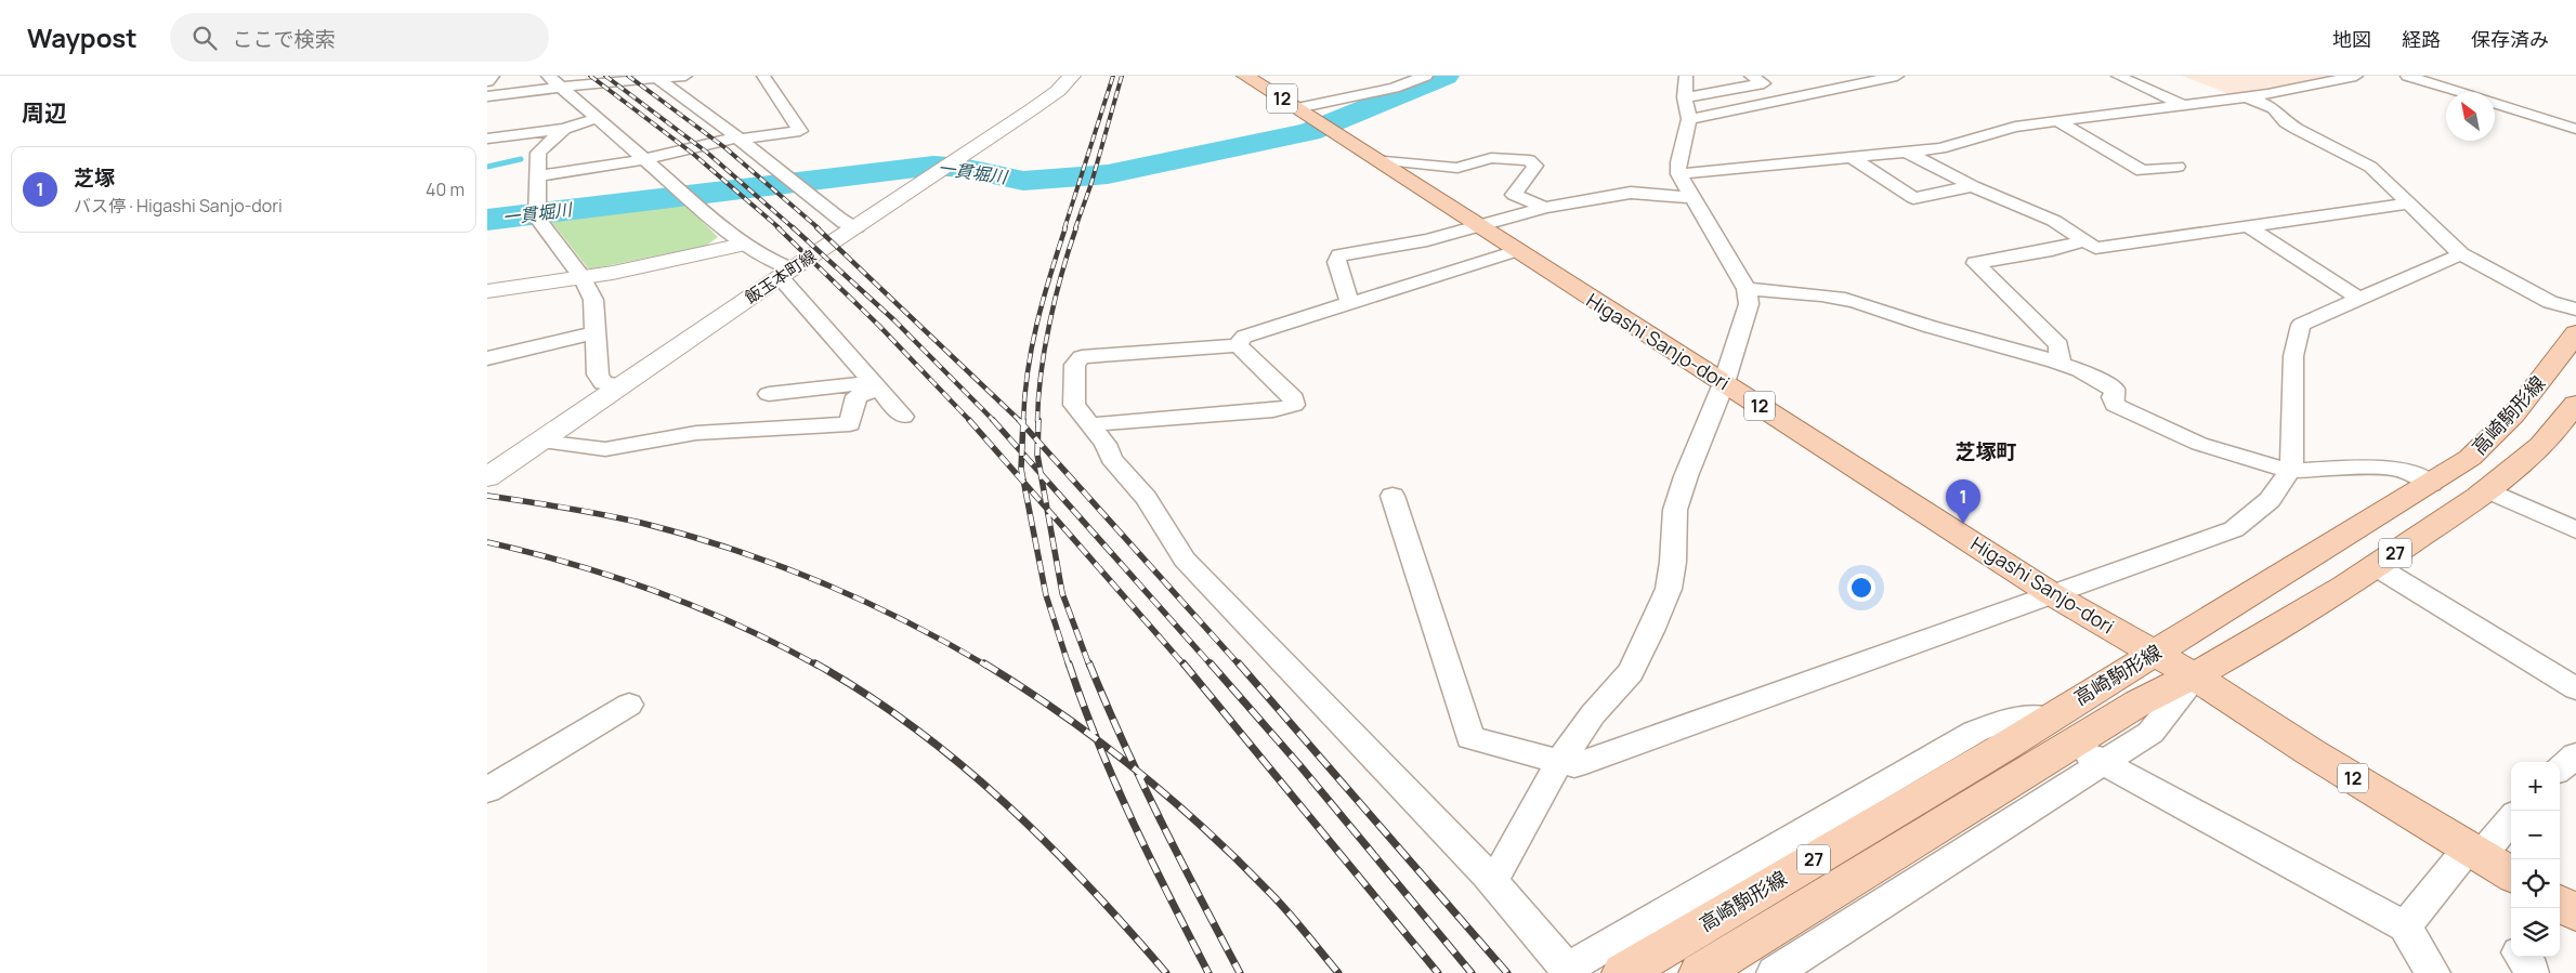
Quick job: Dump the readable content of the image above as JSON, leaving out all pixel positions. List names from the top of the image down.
{
  "streets": {
    "main road": [
      "12",
      "飯玉本町線",
      "Higashi Sanjo-dori",
      "高崎駒形線",
      "27"
    ]
  },
  "crossings": [
    ["Higashi Sanjo-dori", "高崎駒形線"]
  ],
  "districts": ["芝塚町"],
  "water": ["一貫堀川"],
  "north": "top left",
  "page": {
    "header": "Waypost",
    "search": "ここで検索",
    "nav": ["地図", "経路", "保存済み"],
    "heading": "周辺",
    "list": [
      {
        "mark": "1",
        "name": "芝塚",
        "note": "バス停 · Higashi Sanjo-dori",
        "value": "40 m"
      }
    ],
    "pins": "1",
    "map_buttons": ["+", "−"]
  }
}
